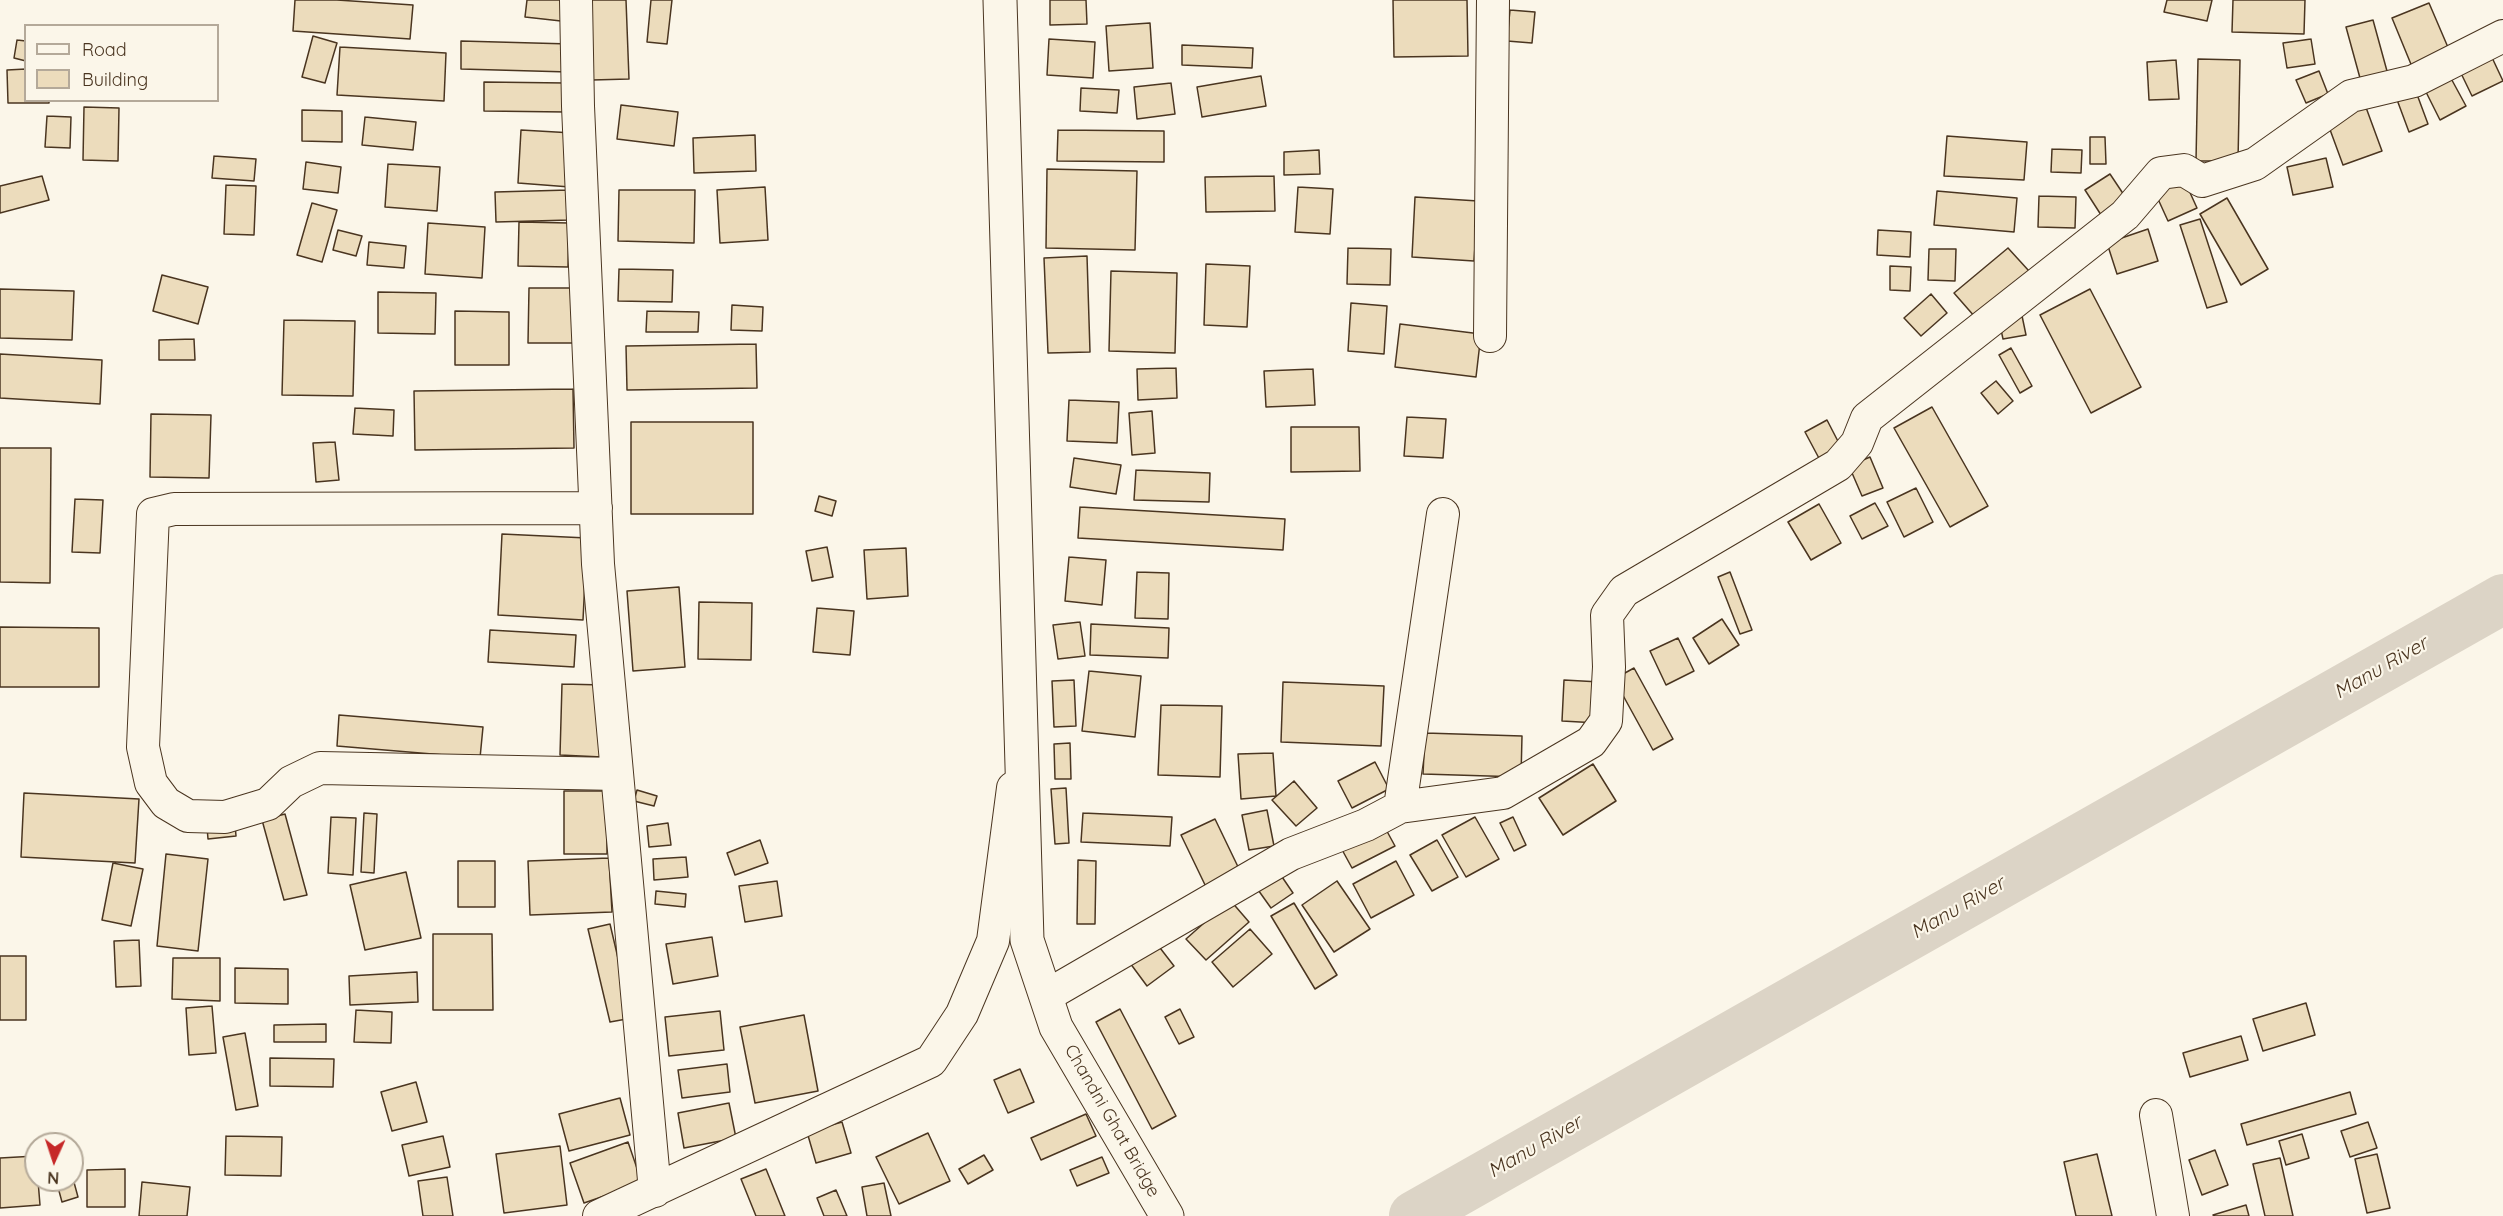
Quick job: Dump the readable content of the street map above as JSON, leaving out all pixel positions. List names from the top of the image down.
{
  "streets": {
    "highway": ["Chandni Ghat Bridge"]
  },
  "water": ["Manu River"],
  "legend": ["Road", "Building"],
  "north": "bottom"
}
